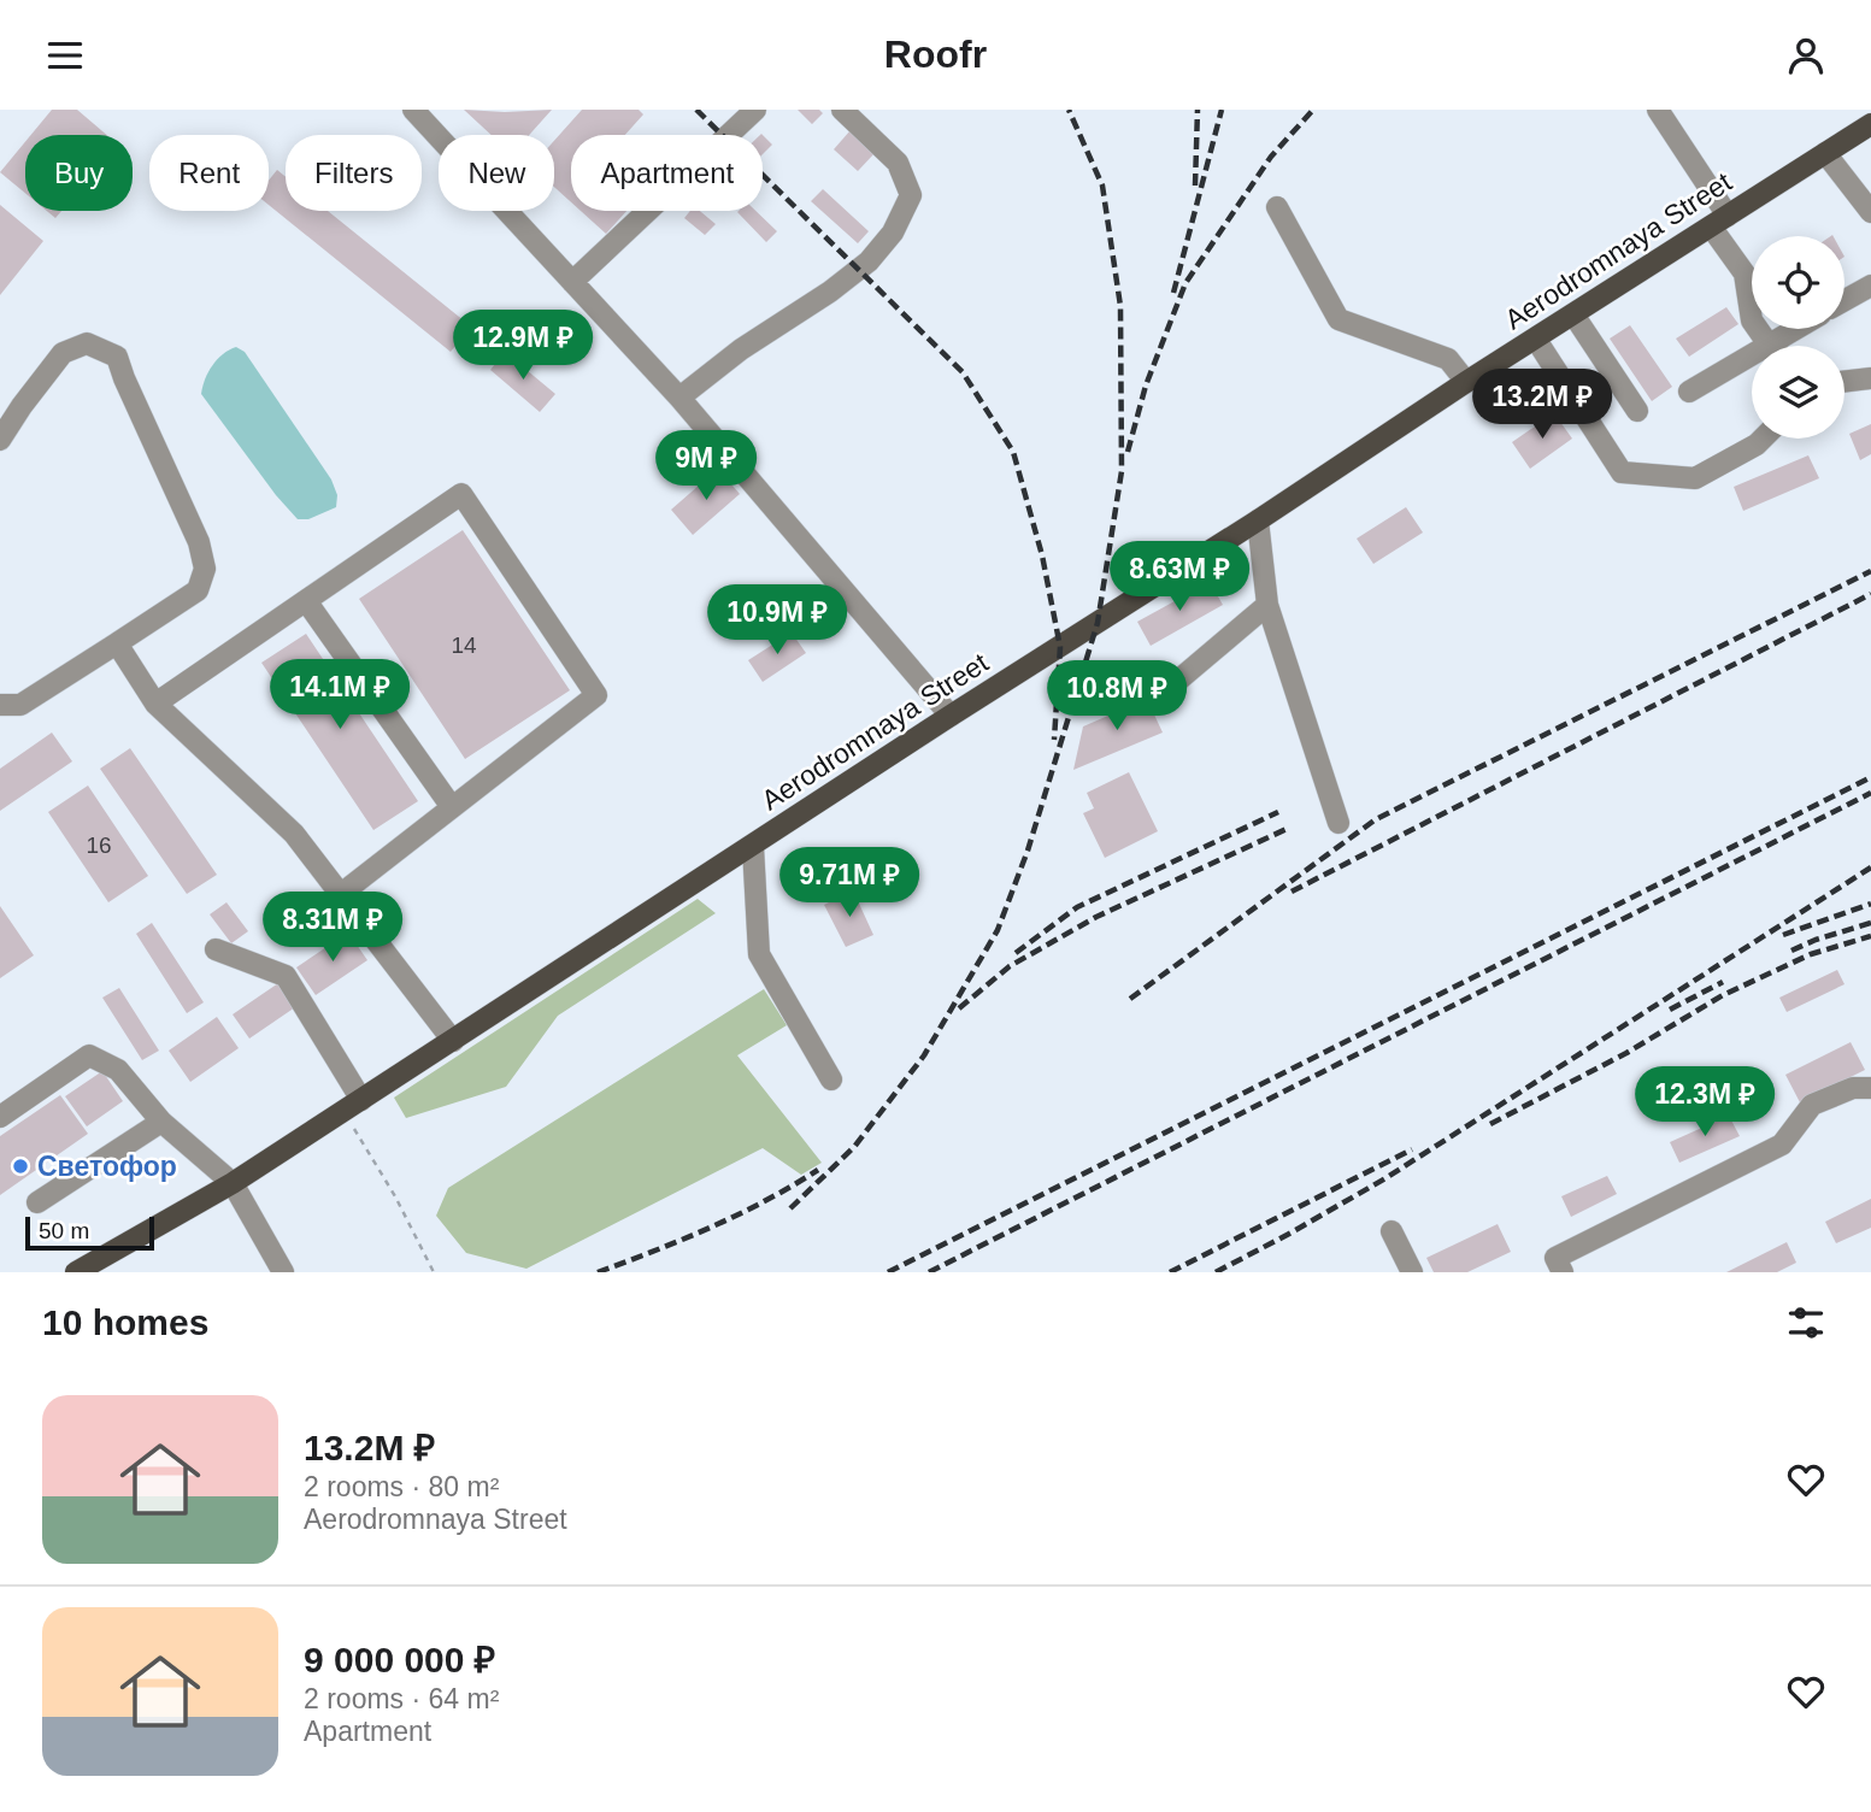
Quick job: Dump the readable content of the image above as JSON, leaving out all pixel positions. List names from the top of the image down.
{
  "streets": {
    "main road": ["Aerodromnaya Street"]
  },
  "places": ["Светофор"],
  "house_numbers": ["14", "16"],
  "scale_bar": "50 m",
  "page": {
    "header": "Roofr",
    "chip": [
      "Buy",
      "Rent",
      "Filters",
      "New",
      "Apartment"
    ],
    "price": [
      "12.9M ₽",
      "13.2M ₽",
      "9M ₽",
      "8.63M ₽",
      "10.9M ₽",
      "14.1M ₽",
      "10.8M ₽",
      "9.71M ₽",
      "8.31M ₽",
      "12.3M ₽"
    ],
    "scale": "50 m",
    "heading": "10 homes",
    "list": [
      {
        "name": "13.2M ₽",
        "note": "2 rooms · 80 m² · Aerodromnaya Street"
      },
      {
        "name": "9 000 000 ₽",
        "note": "2 rooms · 64 m² · Apartment"
      }
    ]
  }
}
